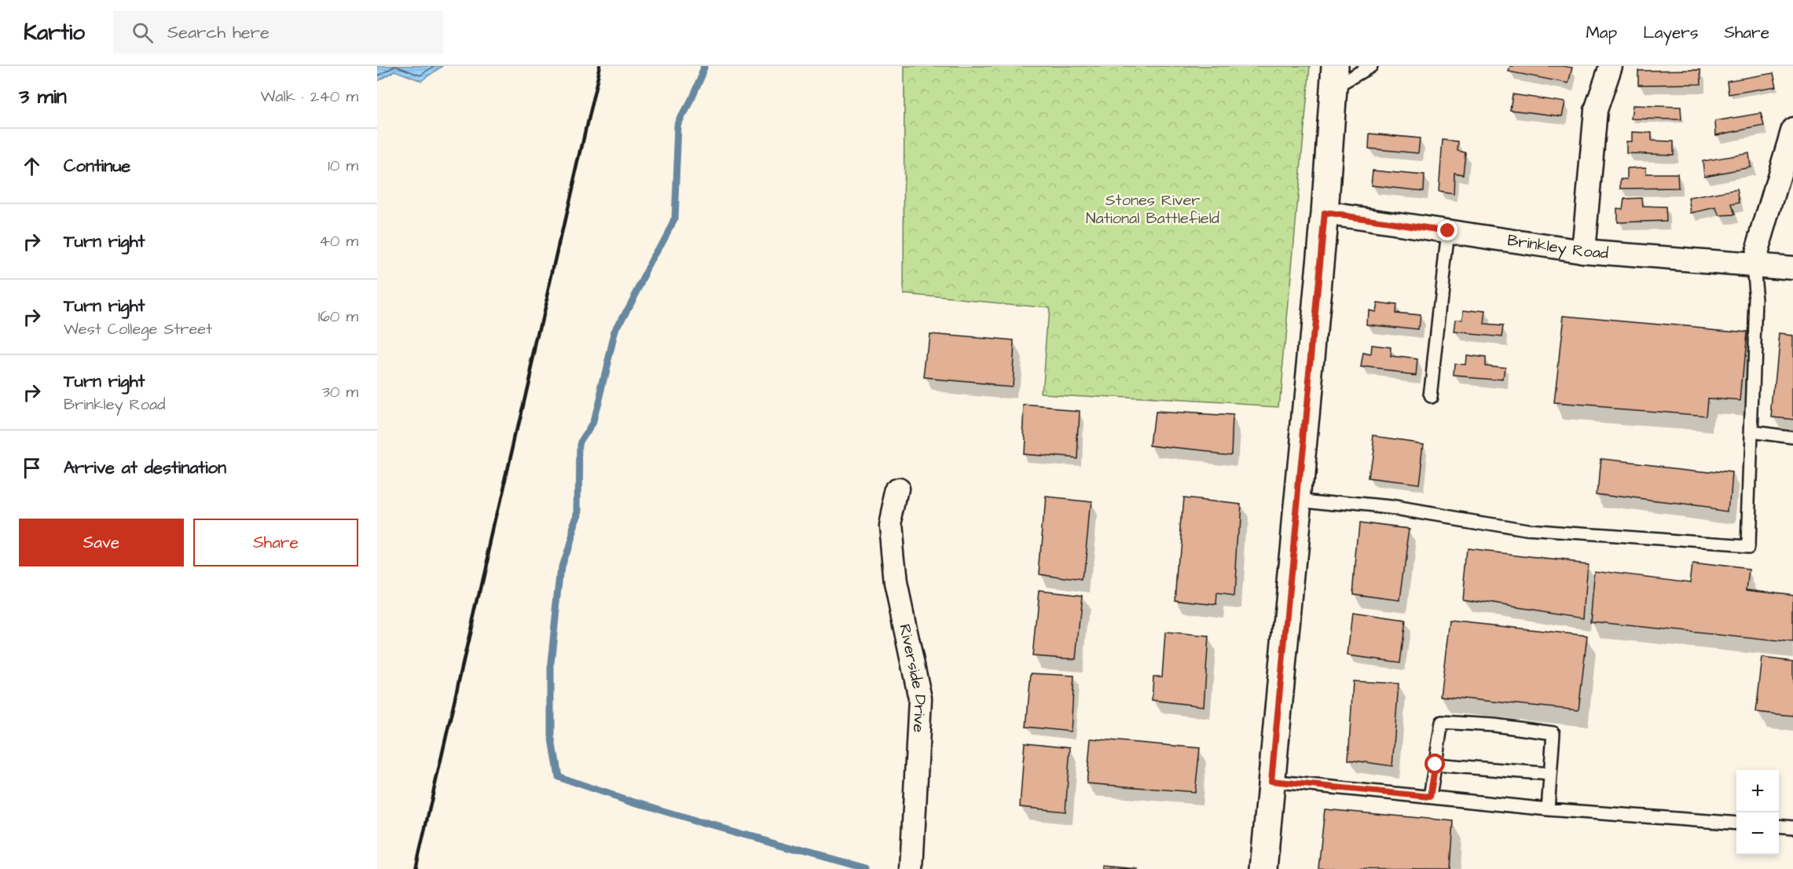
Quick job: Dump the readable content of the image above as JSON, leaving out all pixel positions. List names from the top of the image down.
{
  "streets": {
    "street": ["Brinkley Road", "Riverside Drive"]
  },
  "parks": ["Stones River National Battlefield"],
  "page": {
    "header": "Kartio",
    "search": "Search here",
    "nav": ["Map", "Layers", "Share"],
    "heading": ["3 min", "Walk · 240 m"],
    "list": [
      ["Continue", "10 m"],
      ["Turn right", "40 m"],
      ["Turn right", "West College Street", "160 m"],
      ["Turn right", "Brinkley Road", "30 m"],
      "Arrive at destination"
    ],
    "buttons": ["Save", "Share"],
    "map_buttons": ["+", "−"]
  }
}
